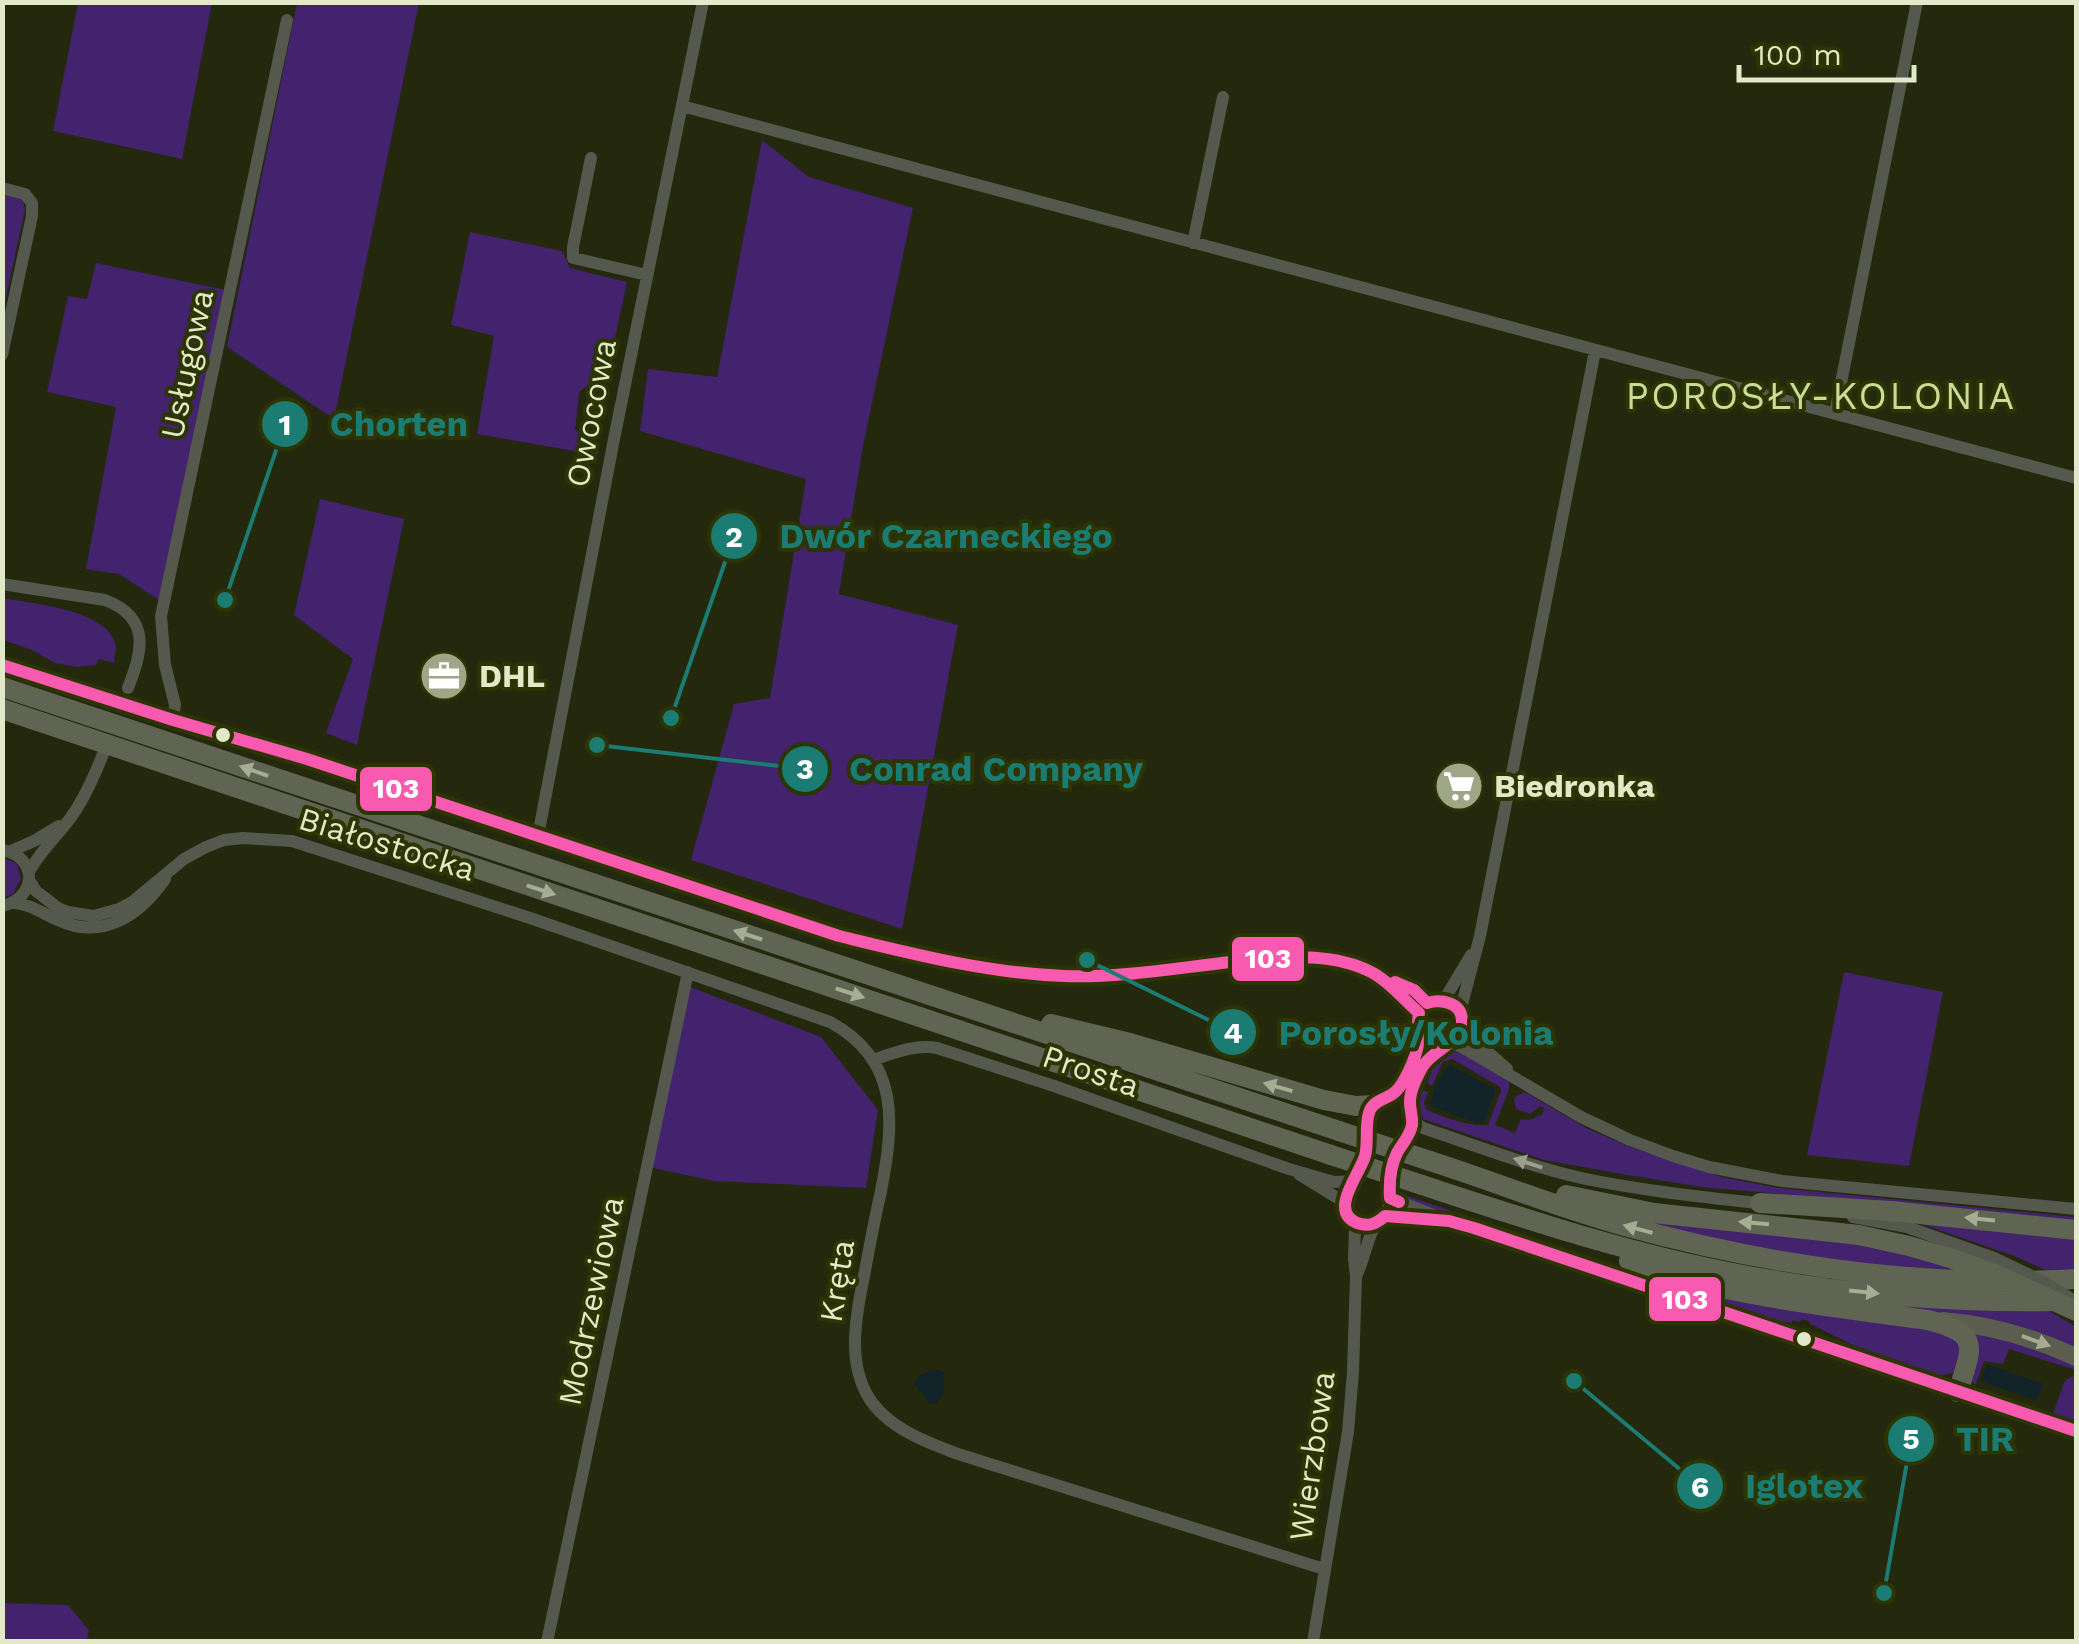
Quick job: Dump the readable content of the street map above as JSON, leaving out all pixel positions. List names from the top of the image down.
{
  "streets": {
    "street": [
      "Usługowa",
      "Owocowa",
      "Białostocka",
      "Prosta",
      "Kręta",
      "Modrzewiowa",
      "Wierzbowa"
    ]
  },
  "crossings": [
    ["Białostocka", "Kręta"],
    ["Prosta", "Kręta"],
    ["Kręta", "Modrzewiowa"],
    ["Kręta", "Wierzbowa"]
  ],
  "districts": ["POROSŁY-KOLONIA"],
  "places": {
    "other": [
      "Chorten",
      "Dwór Czarneckiego",
      "Conrad Company",
      "Porosły/Kolonia",
      "Iglotex",
      "TIR"
    ],
    "office": ["DHL"],
    "supermarket": ["Biedronka"]
  },
  "lines": ["transit line 103"],
  "scale_bar": "100 m"
}
